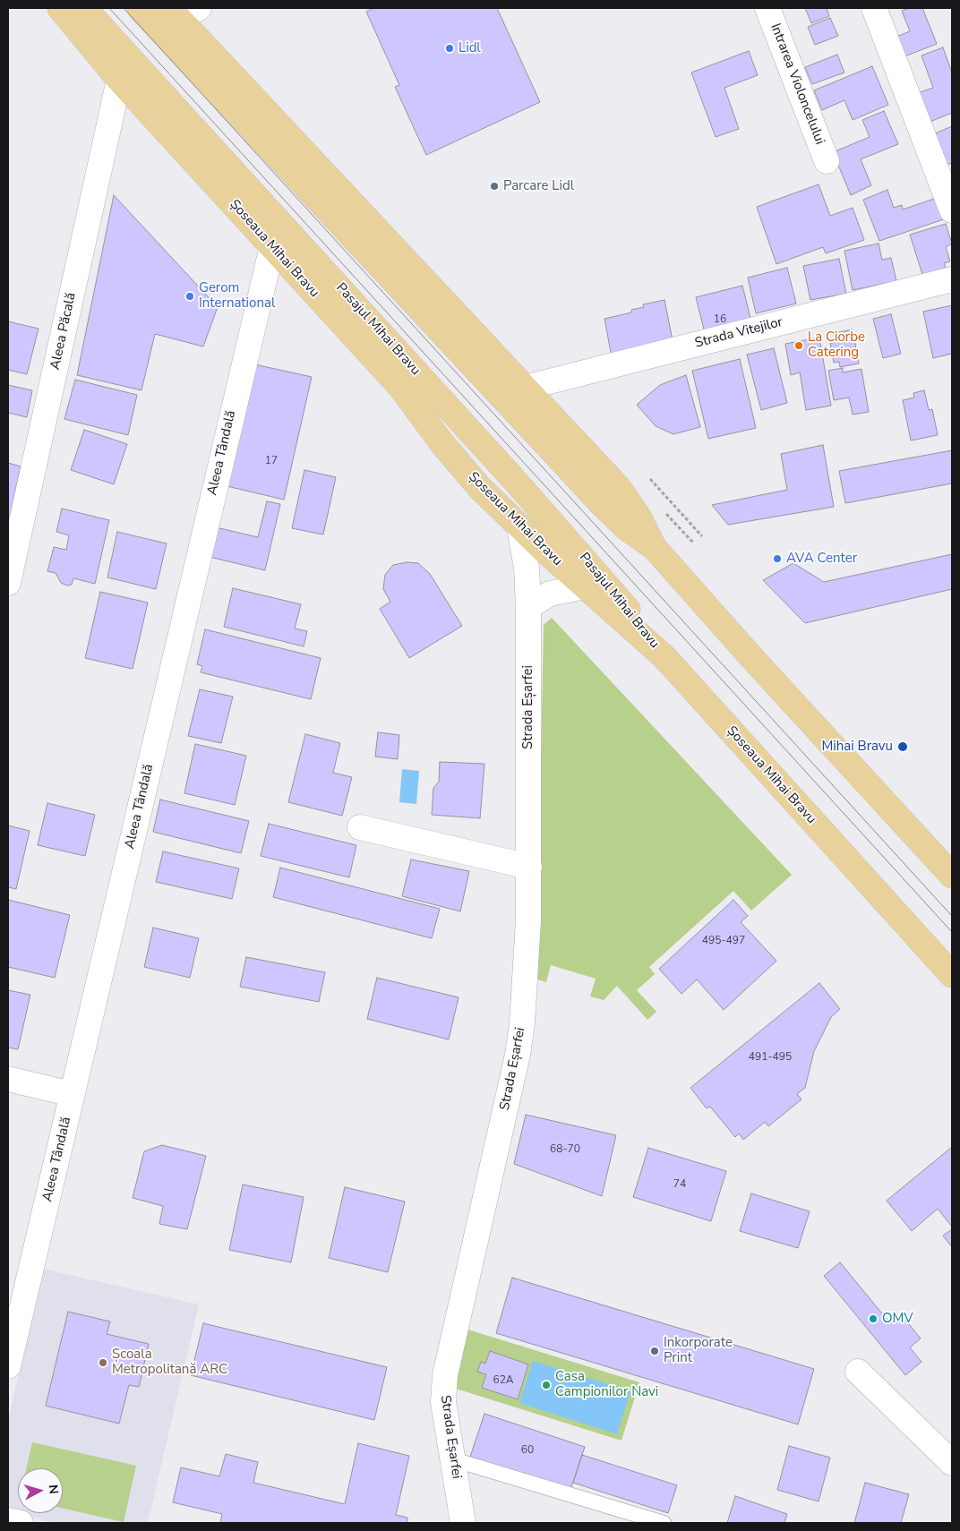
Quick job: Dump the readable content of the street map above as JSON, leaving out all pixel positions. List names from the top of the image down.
{
  "streets": {
    "main road": ["Șoseaua Mihai Bravu", "Pasajul Mihai Bravu"],
    "street": [
      "Intrarea Violoncelului",
      "Aleea Păcală",
      "Strada Vitejilor",
      "Aleea Tândală",
      "Strada Eșarfei"
    ]
  },
  "crossings": [
    ["Șoseaua Mihai Bravu", "Pasajul Mihai Bravu"],
    ["Șoseaua Mihai Bravu", "Aleea Păcală"],
    ["Șoseaua Mihai Bravu", "Aleea Tândală"],
    ["Șoseaua Mihai Bravu", "Strada Eșarfei"]
  ],
  "places": [
    "Lidl",
    "Parcare Lidl",
    "Gerom International",
    "La Ciorbe Catering",
    "AVA Center",
    "Mihai Bravu",
    "OMV",
    "Inkorporate Print",
    "Școala Metropolitană ARC",
    "Casa Campionilor Navi"
  ],
  "house_numbers": [
    "16",
    "17",
    "495-497",
    "491-495",
    "68-70",
    "74",
    "62A",
    "60"
  ],
  "north": "right"
}
